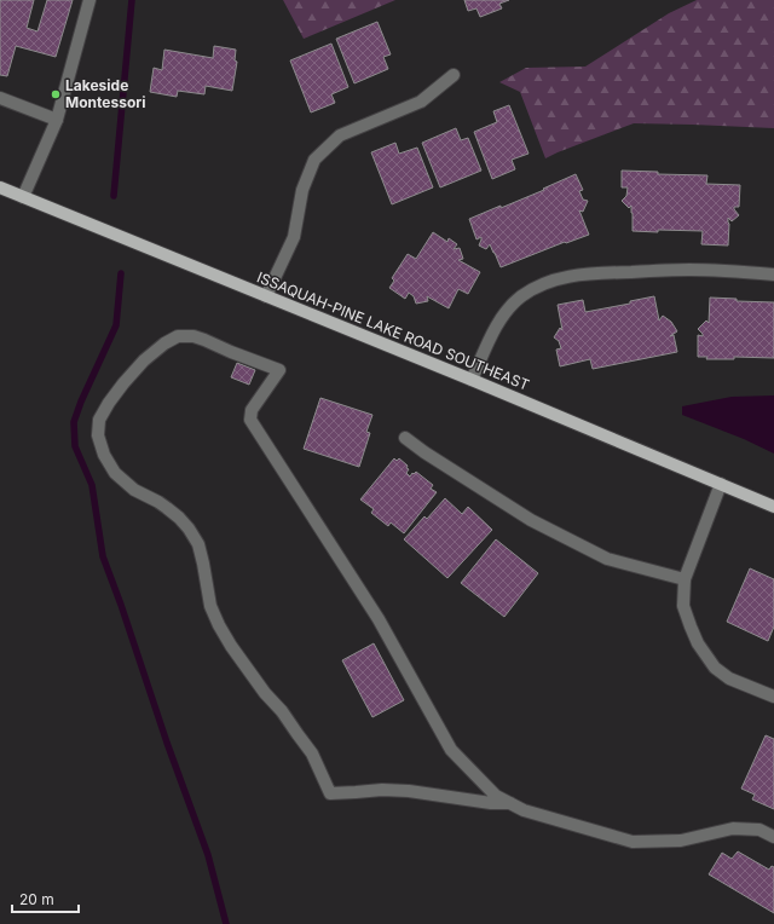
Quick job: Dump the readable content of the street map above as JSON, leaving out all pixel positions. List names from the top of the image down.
{
  "streets": {
    "main road": ["ISSAQUAH-PINE LAKE ROAD SOUTHEAST"]
  },
  "places": ["Lakeside Montessori"],
  "scale_bar": "20 m"
}
